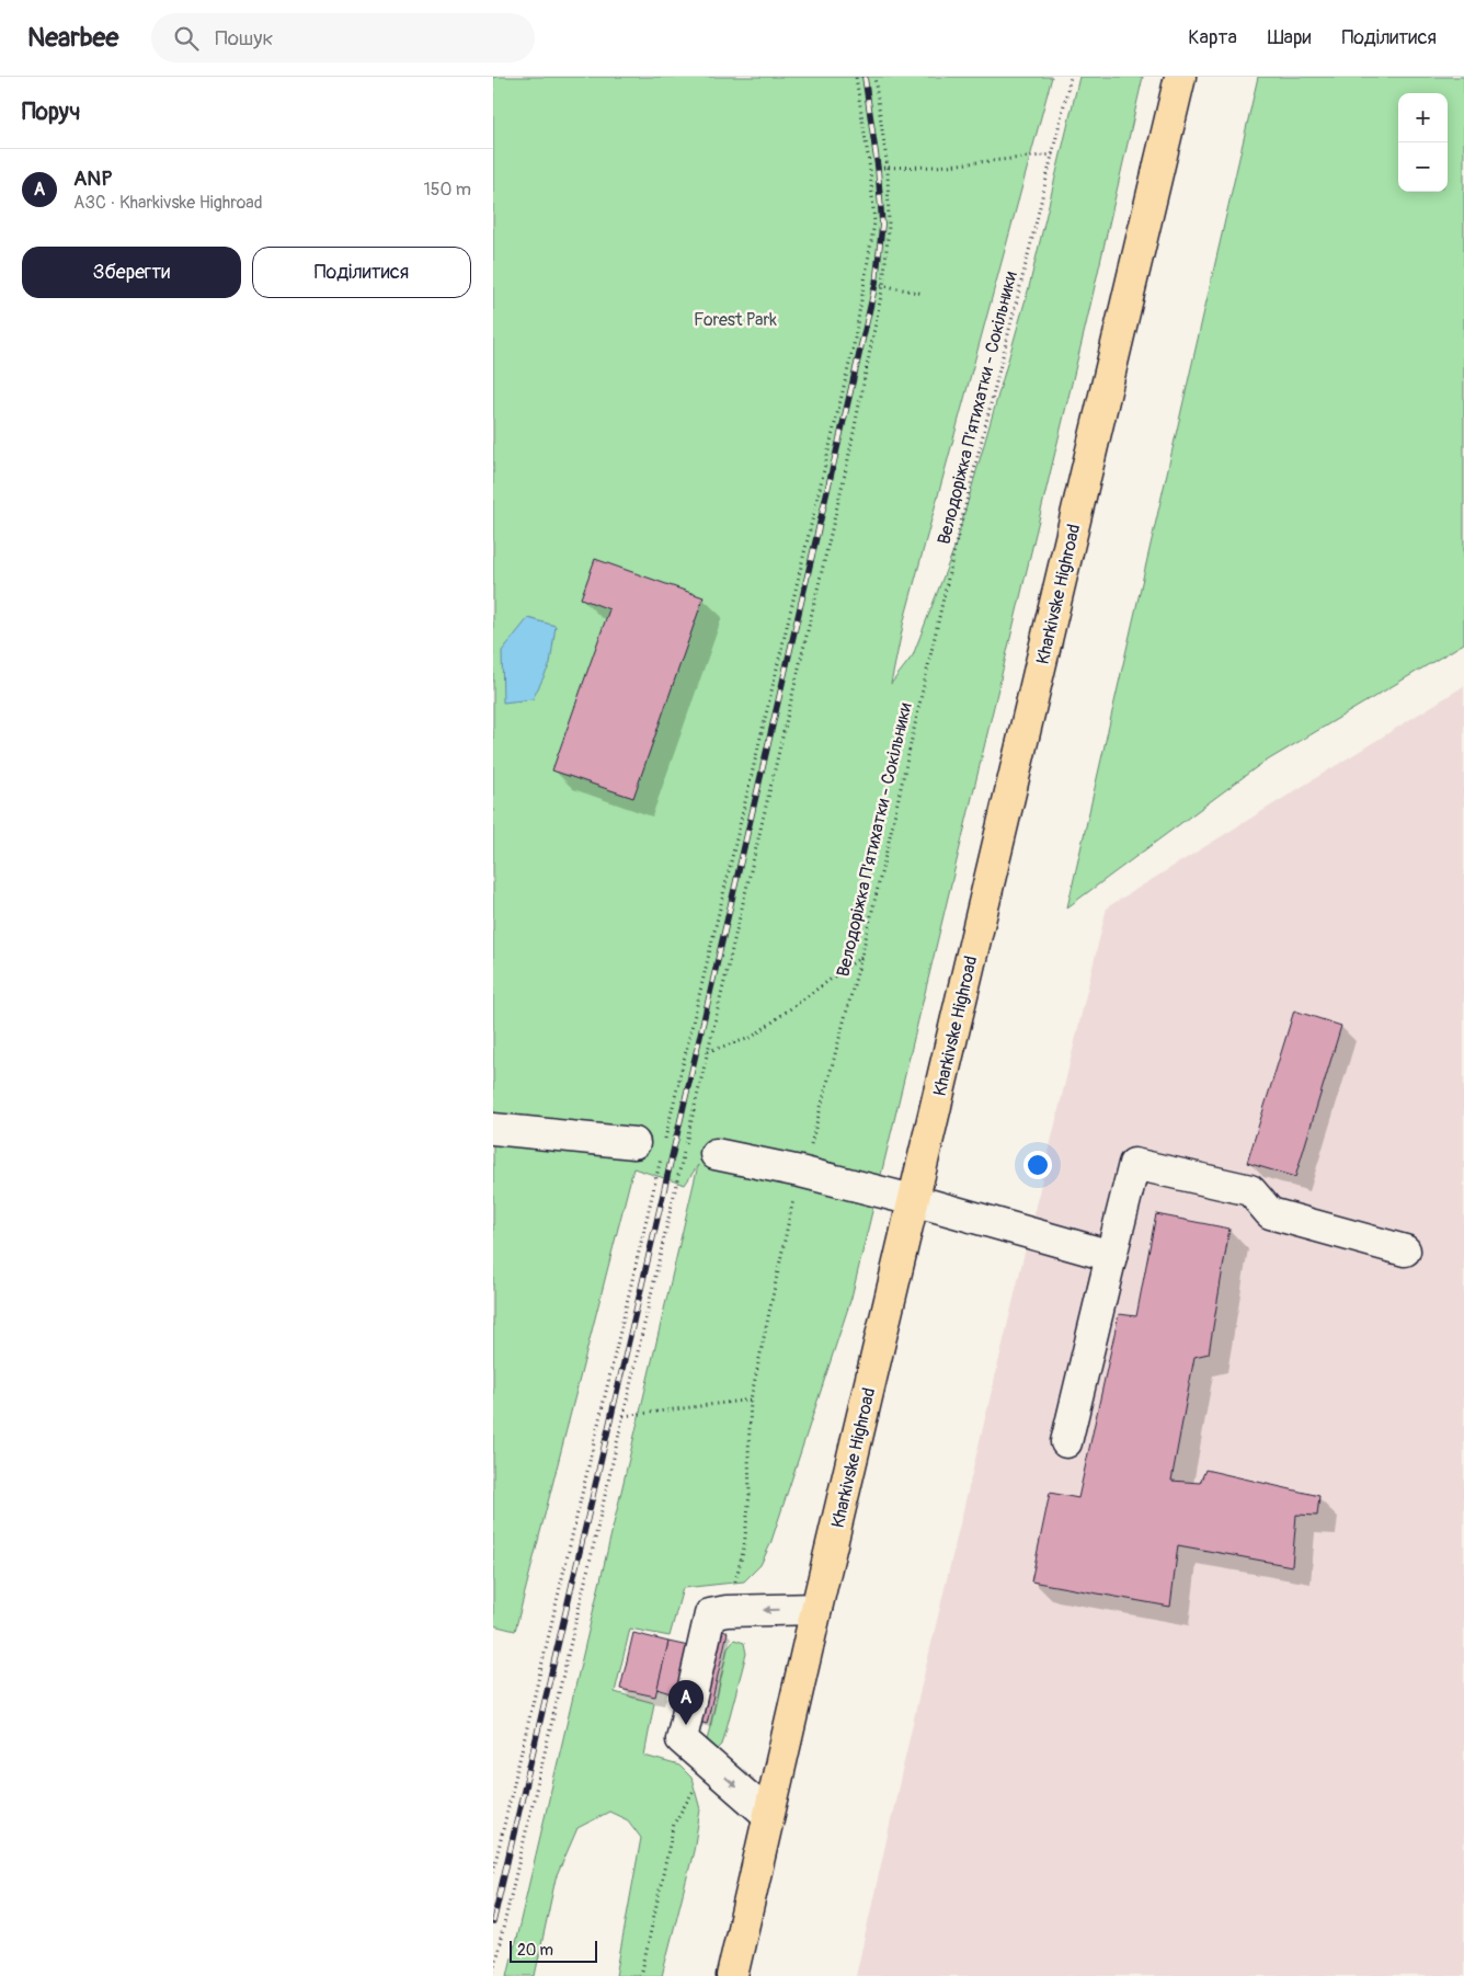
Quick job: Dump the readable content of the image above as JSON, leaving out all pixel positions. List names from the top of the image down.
{
  "streets": {
    "main road": ["Kharkivske Highroad"],
    "path": ["Велодоріжка П'ятихатки - Сокільники"]
  },
  "parks": ["Forest Park"],
  "scale_bar": "20 m",
  "page": {
    "header": "Nearbee",
    "search": "Пошук",
    "nav": ["Карта", "Шари", "Поділитися"],
    "heading": "Поруч",
    "map_buttons": ["+", "−"],
    "list": [
      {
        "mark": "A",
        "name": "ANP",
        "note": "АЗС · Kharkivske Highroad",
        "value": "150 m"
      }
    ],
    "buttons": ["Зберегти", "Поділитися"],
    "pins": "A",
    "scale": "20 m"
  }
}
